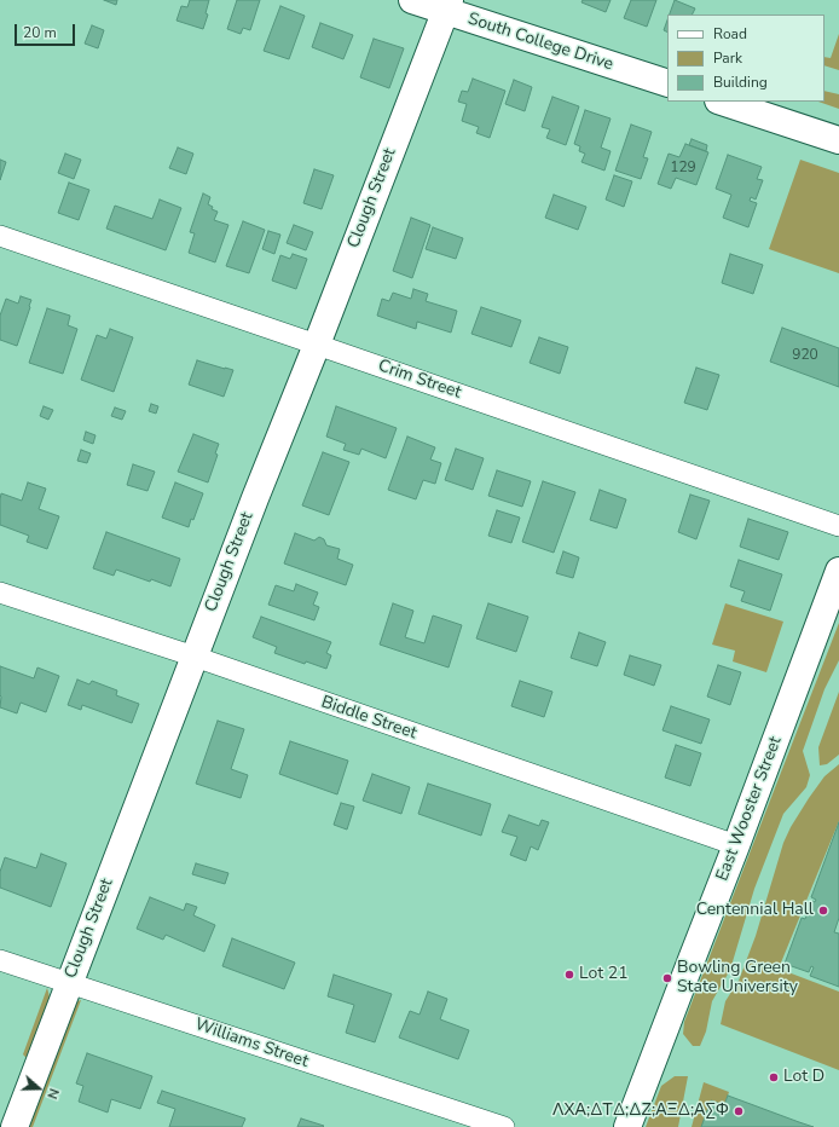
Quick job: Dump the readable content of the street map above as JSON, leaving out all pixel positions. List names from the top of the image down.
{
  "streets": {
    "street": [
      "South College Drive",
      "Clough Street",
      "Crim Street",
      "Biddle Street",
      "East Wooster Street",
      "Williams Street"
    ]
  },
  "crossings": [
    ["South College Drive", "Clough Street"],
    ["Clough Street", "Crim Street"],
    ["Clough Street", "Biddle Street"],
    ["Clough Street", "Williams Street"],
    ["Biddle Street", "East Wooster Street"]
  ],
  "places": [
    "Centennial Hall",
    "Lot 21",
    "Bowling Green State University",
    "Lot D",
    "ΛΧΑ;ΔΤΔ;ΔΖ;ΑΞΔ;ΑΣΦ"
  ],
  "house_numbers": ["129", "920"],
  "legend": ["Road", "Park", "Building"],
  "scale_bar": "20 m",
  "north": "right"
}
